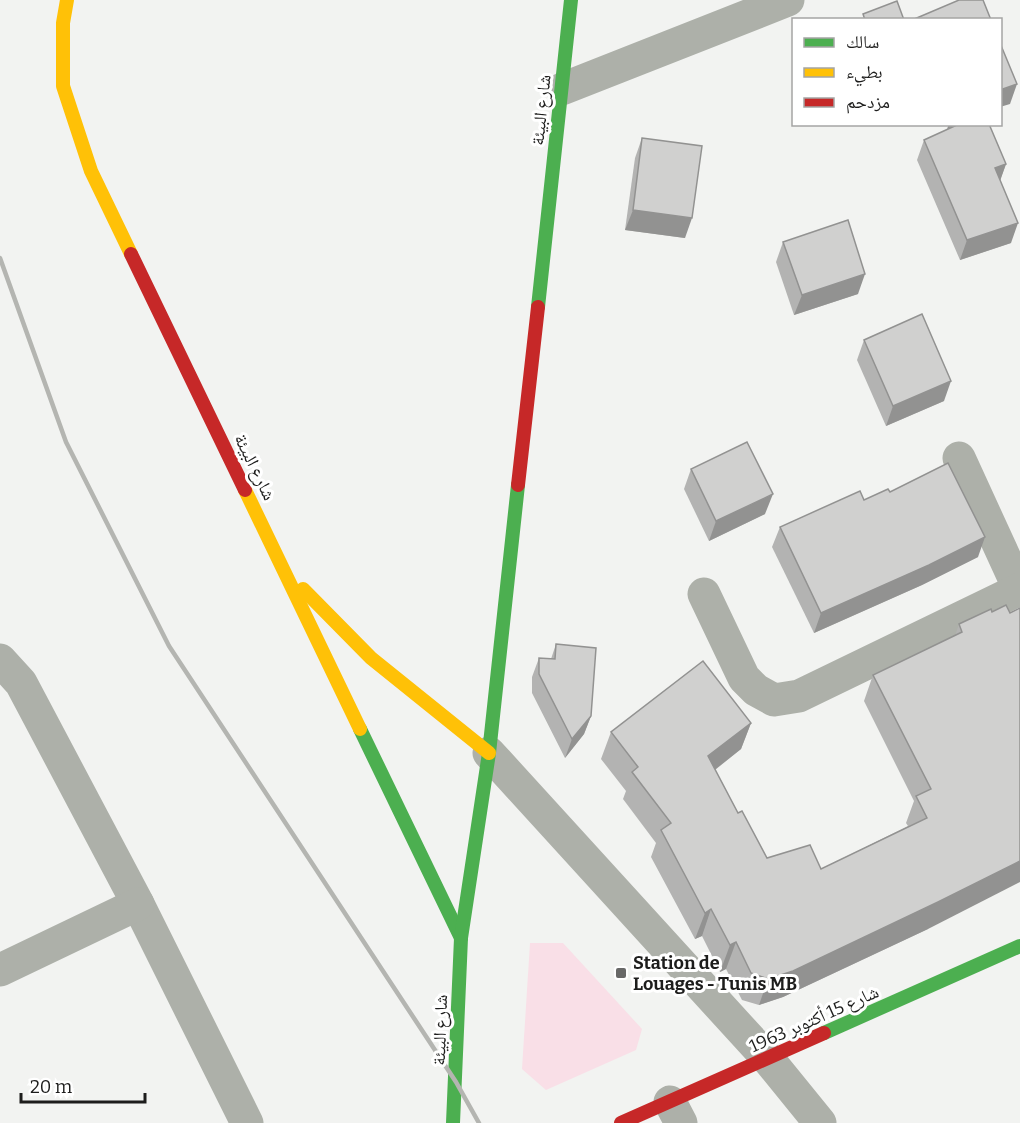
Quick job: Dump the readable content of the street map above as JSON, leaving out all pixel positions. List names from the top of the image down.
{
  "streets": {
    "main road": ["شارع البيئة", "شارع 15 أكتوبر 1963"]
  },
  "places": {
    "transit": ["Station de Louages - Tunis MB"]
  },
  "legend": ["سالك", "بطيء", "مزدحم"],
  "scale_bar": "20 m"
}
